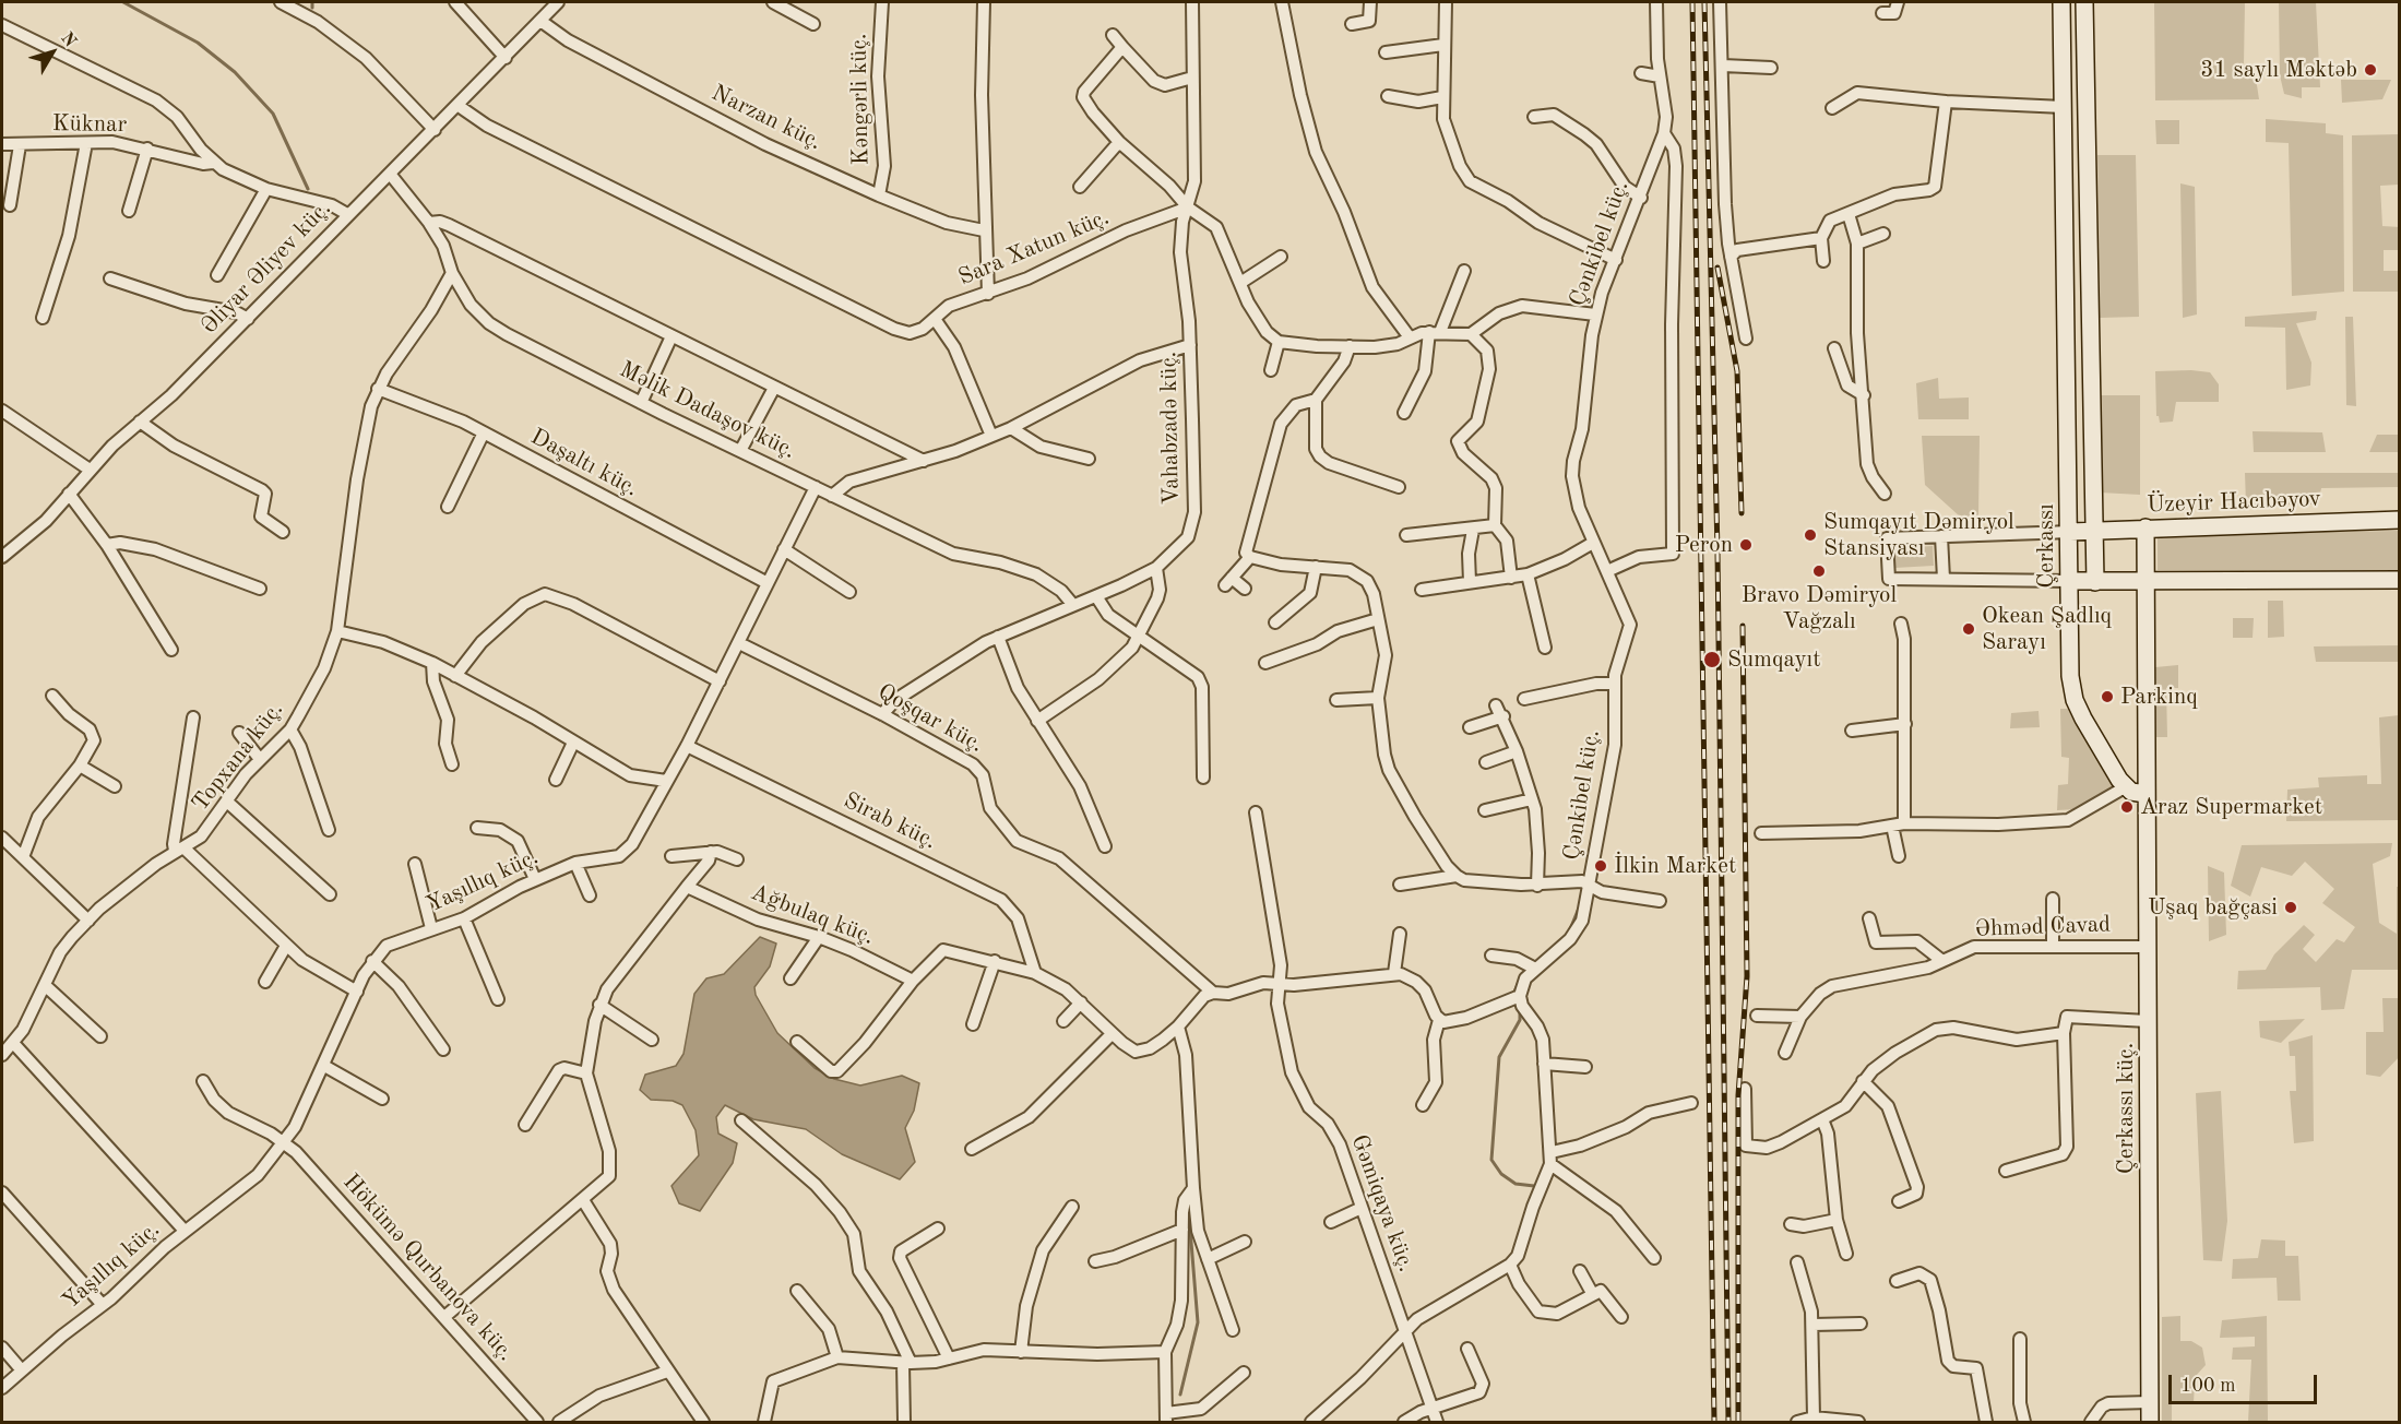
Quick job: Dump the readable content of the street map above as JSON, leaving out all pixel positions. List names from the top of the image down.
{
  "streets": {
    "street": [
      "Kəngərli küç.",
      "Narzan küç.",
      "Küknar",
      "Çənkibel küç.",
      "Sara Xatun küç.",
      "Əliyar Əliyev küç.",
      "Məlik Dadaşov küç.",
      "Vahabzadə küç.",
      "Daşaltı küç.",
      "Üzeyir Hacıbəyov",
      "Çerkassı",
      "Qoşqar küç.",
      "Topxana küç.",
      "Sirab küç.",
      "Yaşıllıq küç.",
      "Ağbulaq küç.",
      "Əhməd Cavad",
      "Çerkassı küç.",
      "Gəmiqaya küç.",
      "Hökümə Qurbanova küç."
    ]
  },
  "crossings": [
    ["Kəngərli küç.", "Narzan küç."],
    ["Narzan küç.", "Əliyar Əliyev küç."],
    ["Sara Xatun küç.", "Əliyar Əliyev küç."],
    ["Sara Xatun küç.", "Vahabzadə küç."],
    ["Əliyar Əliyev küç.", "Məlik Dadaşov küç."],
    ["Məlik Dadaşov küç.", "Vahabzadə küç."],
    ["Məlik Dadaşov küç.", "Topxana küç."],
    ["Məlik Dadaşov küç.", "Yaşıllıq küç."],
    ["Vahabzadə küç.", "Qoşqar küç."],
    ["Daşaltı küç.", "Topxana küç."],
    ["Daşaltı küç.", "Yaşıllıq küç."],
    ["Üzeyir Hacıbəyov", "Çerkassı"],
    ["Qoşqar küç.", "Yaşıllıq küç."],
    ["Sirab küç.", "Yaşıllıq küç."],
    ["Yaşıllıq küç.", "Hökümə Qurbanova küç."],
    ["Əhməd Cavad", "Çerkassı küç."]
  ],
  "places": [
    "31 saylı Məktəb",
    "Sumqayıt Dəmiryol Stansiyası",
    "Peron",
    "Bravo Dəmiryol Vağzalı",
    "Okean Şadlıq Sarayı",
    "Sumqayıt",
    "Parkinq",
    "Araz Supermarket",
    "İlkin Market",
    "Uşaq bağçasi"
  ],
  "scale_bar": "100 m",
  "north": "top right"
}
